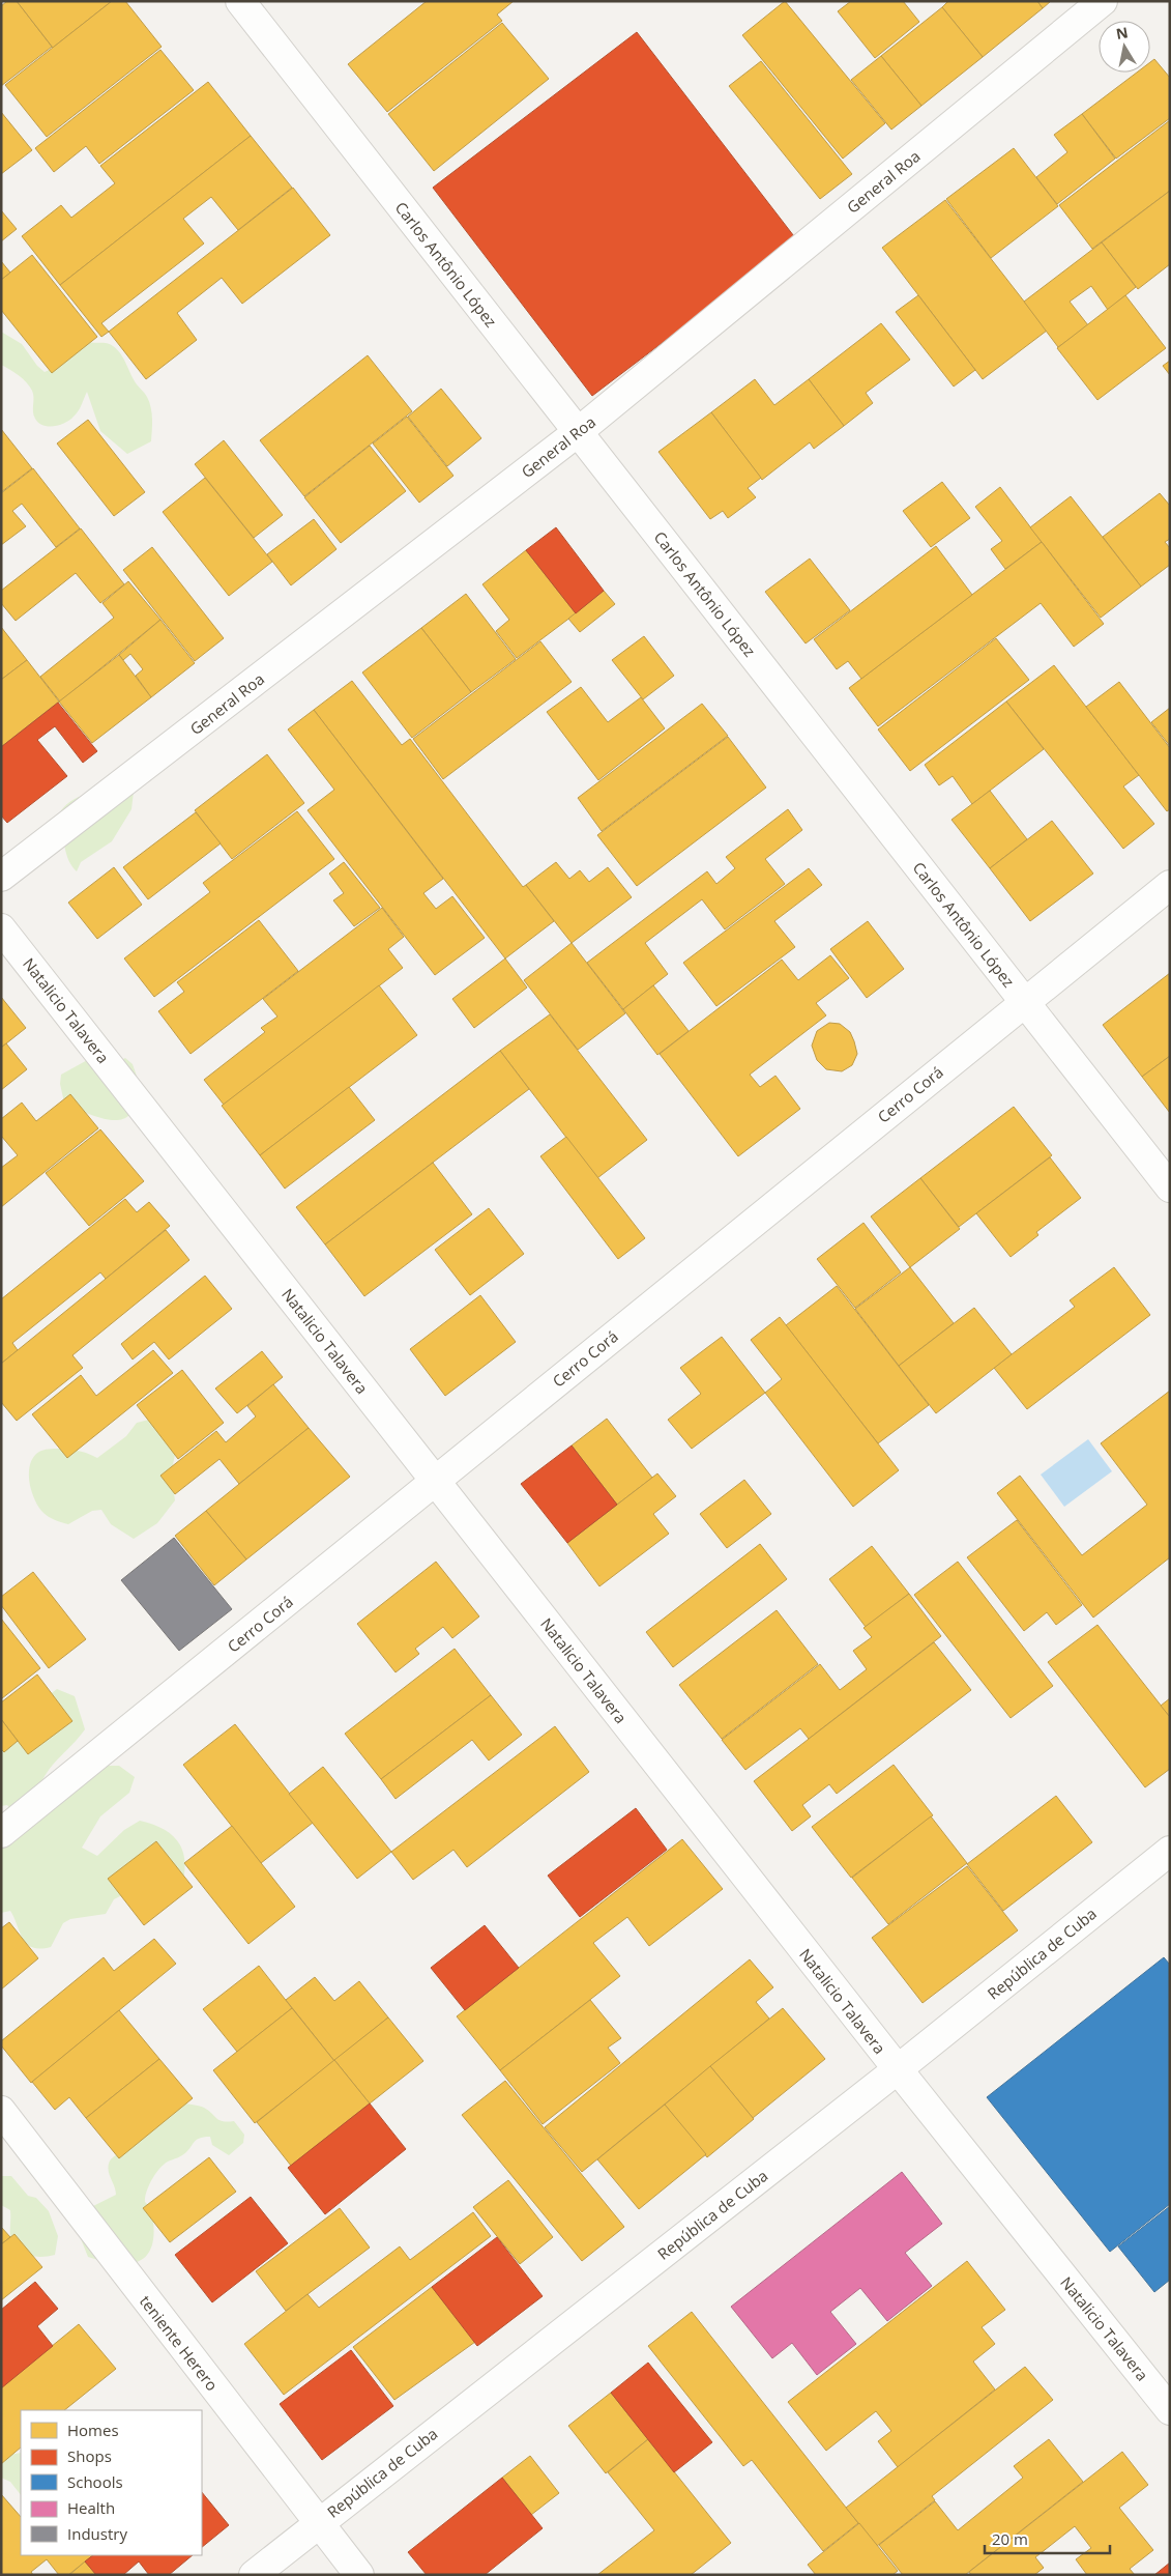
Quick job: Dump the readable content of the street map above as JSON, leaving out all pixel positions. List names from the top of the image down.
{
  "streets": {
    "street": [
      "General Roa",
      "Carlos Antônio López",
      "Natalicio Talavera",
      "Cerro Corá",
      "República de Cuba",
      "teniente Herero"
    ]
  },
  "crossings": [
    ["General Roa", "Carlos Antônio López"],
    ["Carlos Antônio López", "Cerro Corá"],
    ["Natalicio Talavera", "Cerro Corá"],
    ["Natalicio Talavera", "República de Cuba"],
    ["República de Cuba", "teniente Herero"]
  ],
  "legend": [
    "Homes",
    "Shops",
    "Schools",
    "Health",
    "Industry"
  ],
  "scale_bar": "20 m",
  "north": "top"
}
